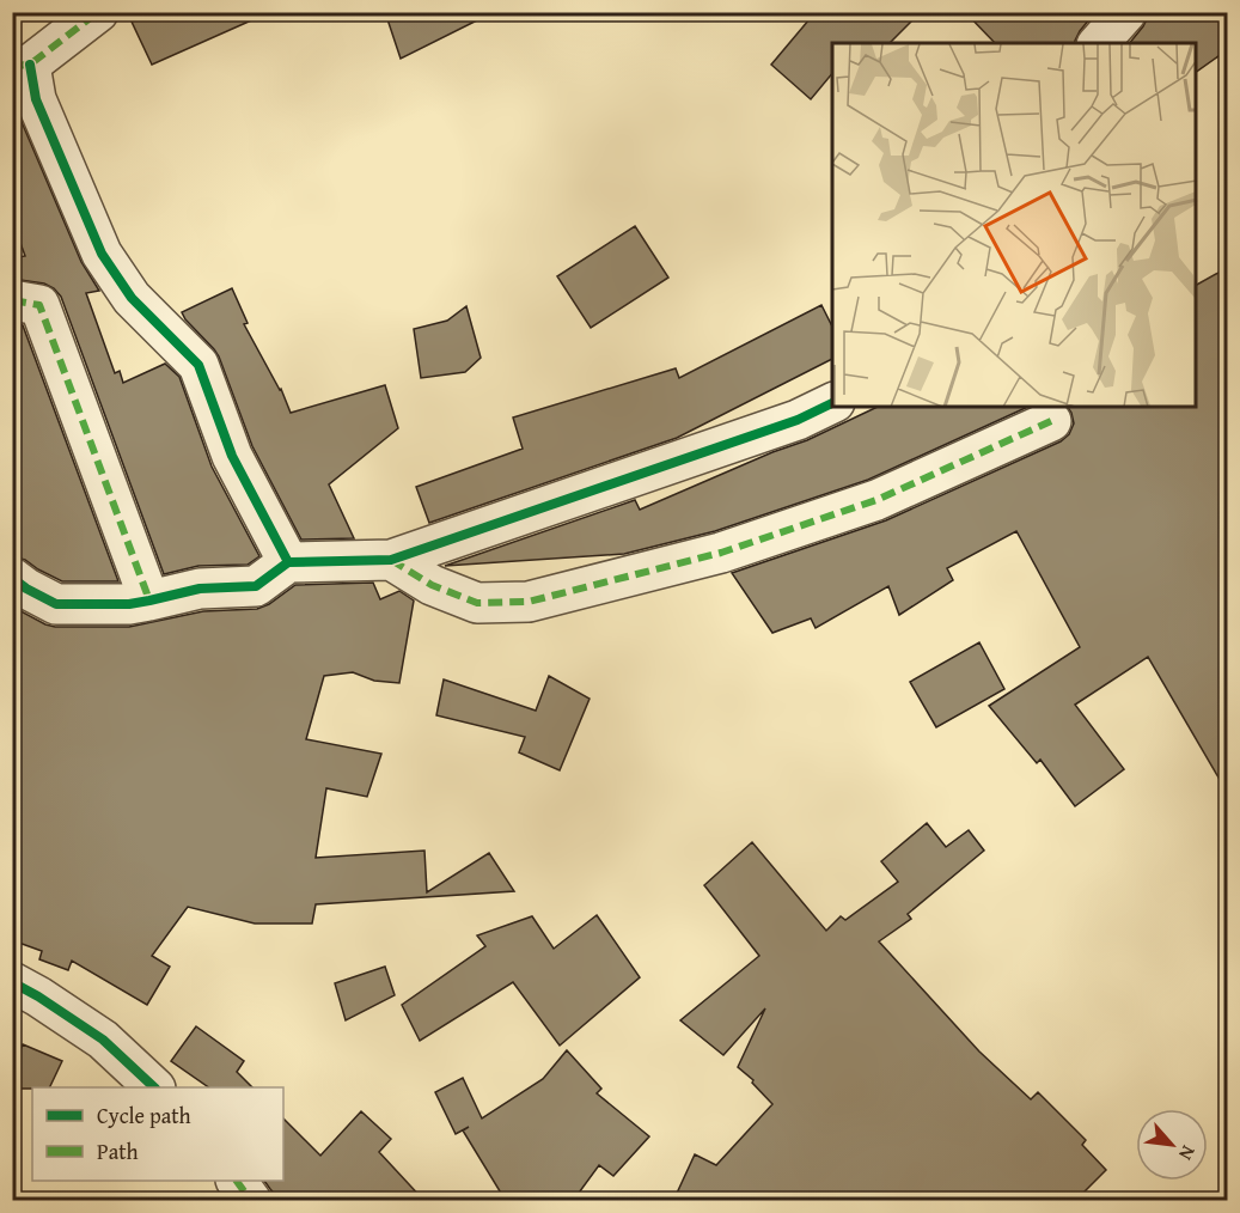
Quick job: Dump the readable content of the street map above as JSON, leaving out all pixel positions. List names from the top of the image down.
{
  "legend": ["Cycle path", "Path"],
  "north": "bottom right"
}
